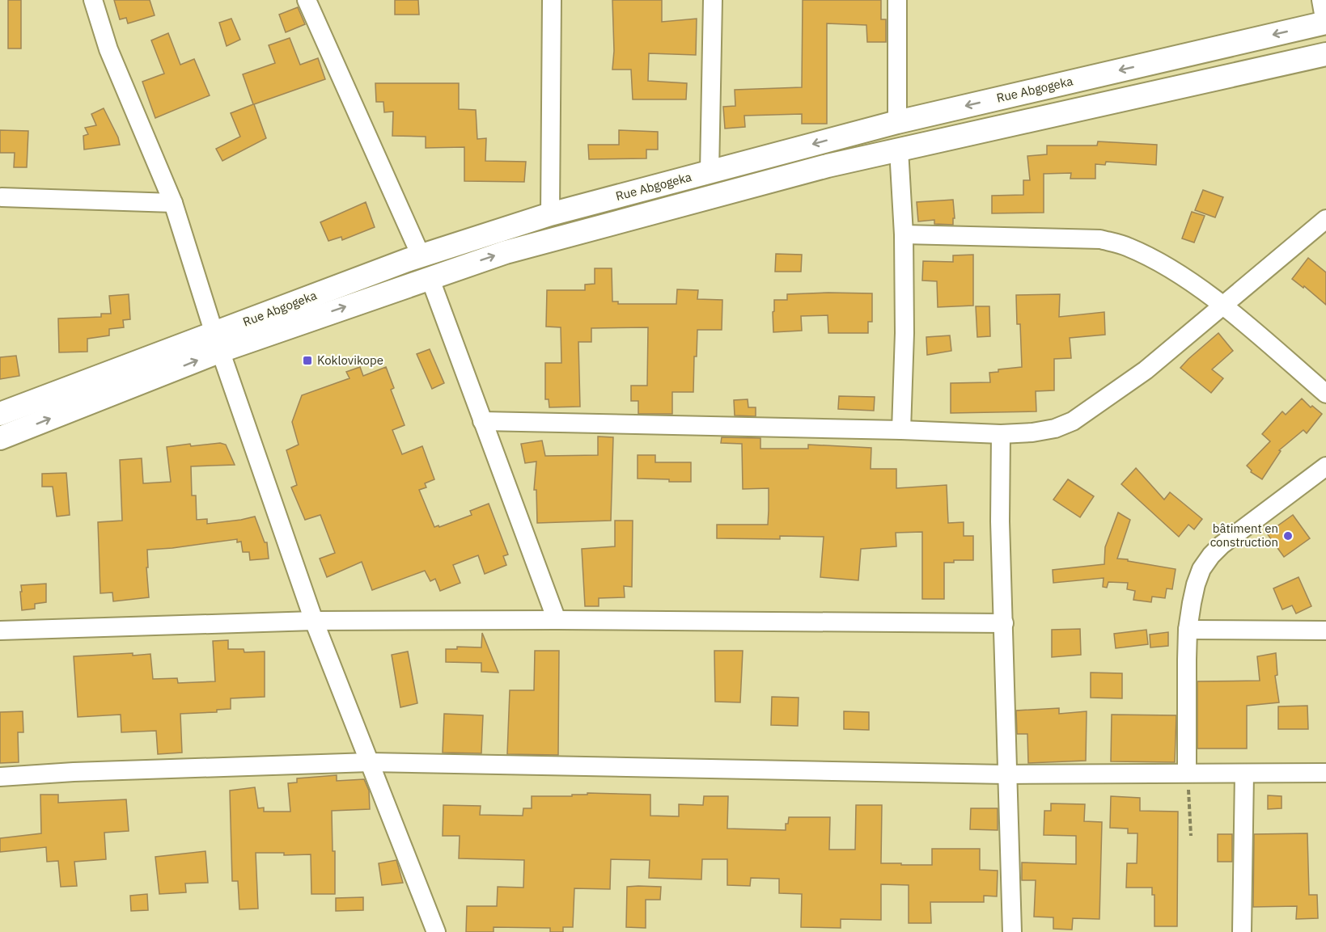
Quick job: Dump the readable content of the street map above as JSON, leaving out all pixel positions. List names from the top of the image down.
{
  "streets": {
    "main road": ["Rue Abgogeka"]
  },
  "places": {
    "transit": ["Koklovikope"],
    "other": ["bâtiment en construction"]
  }
}
